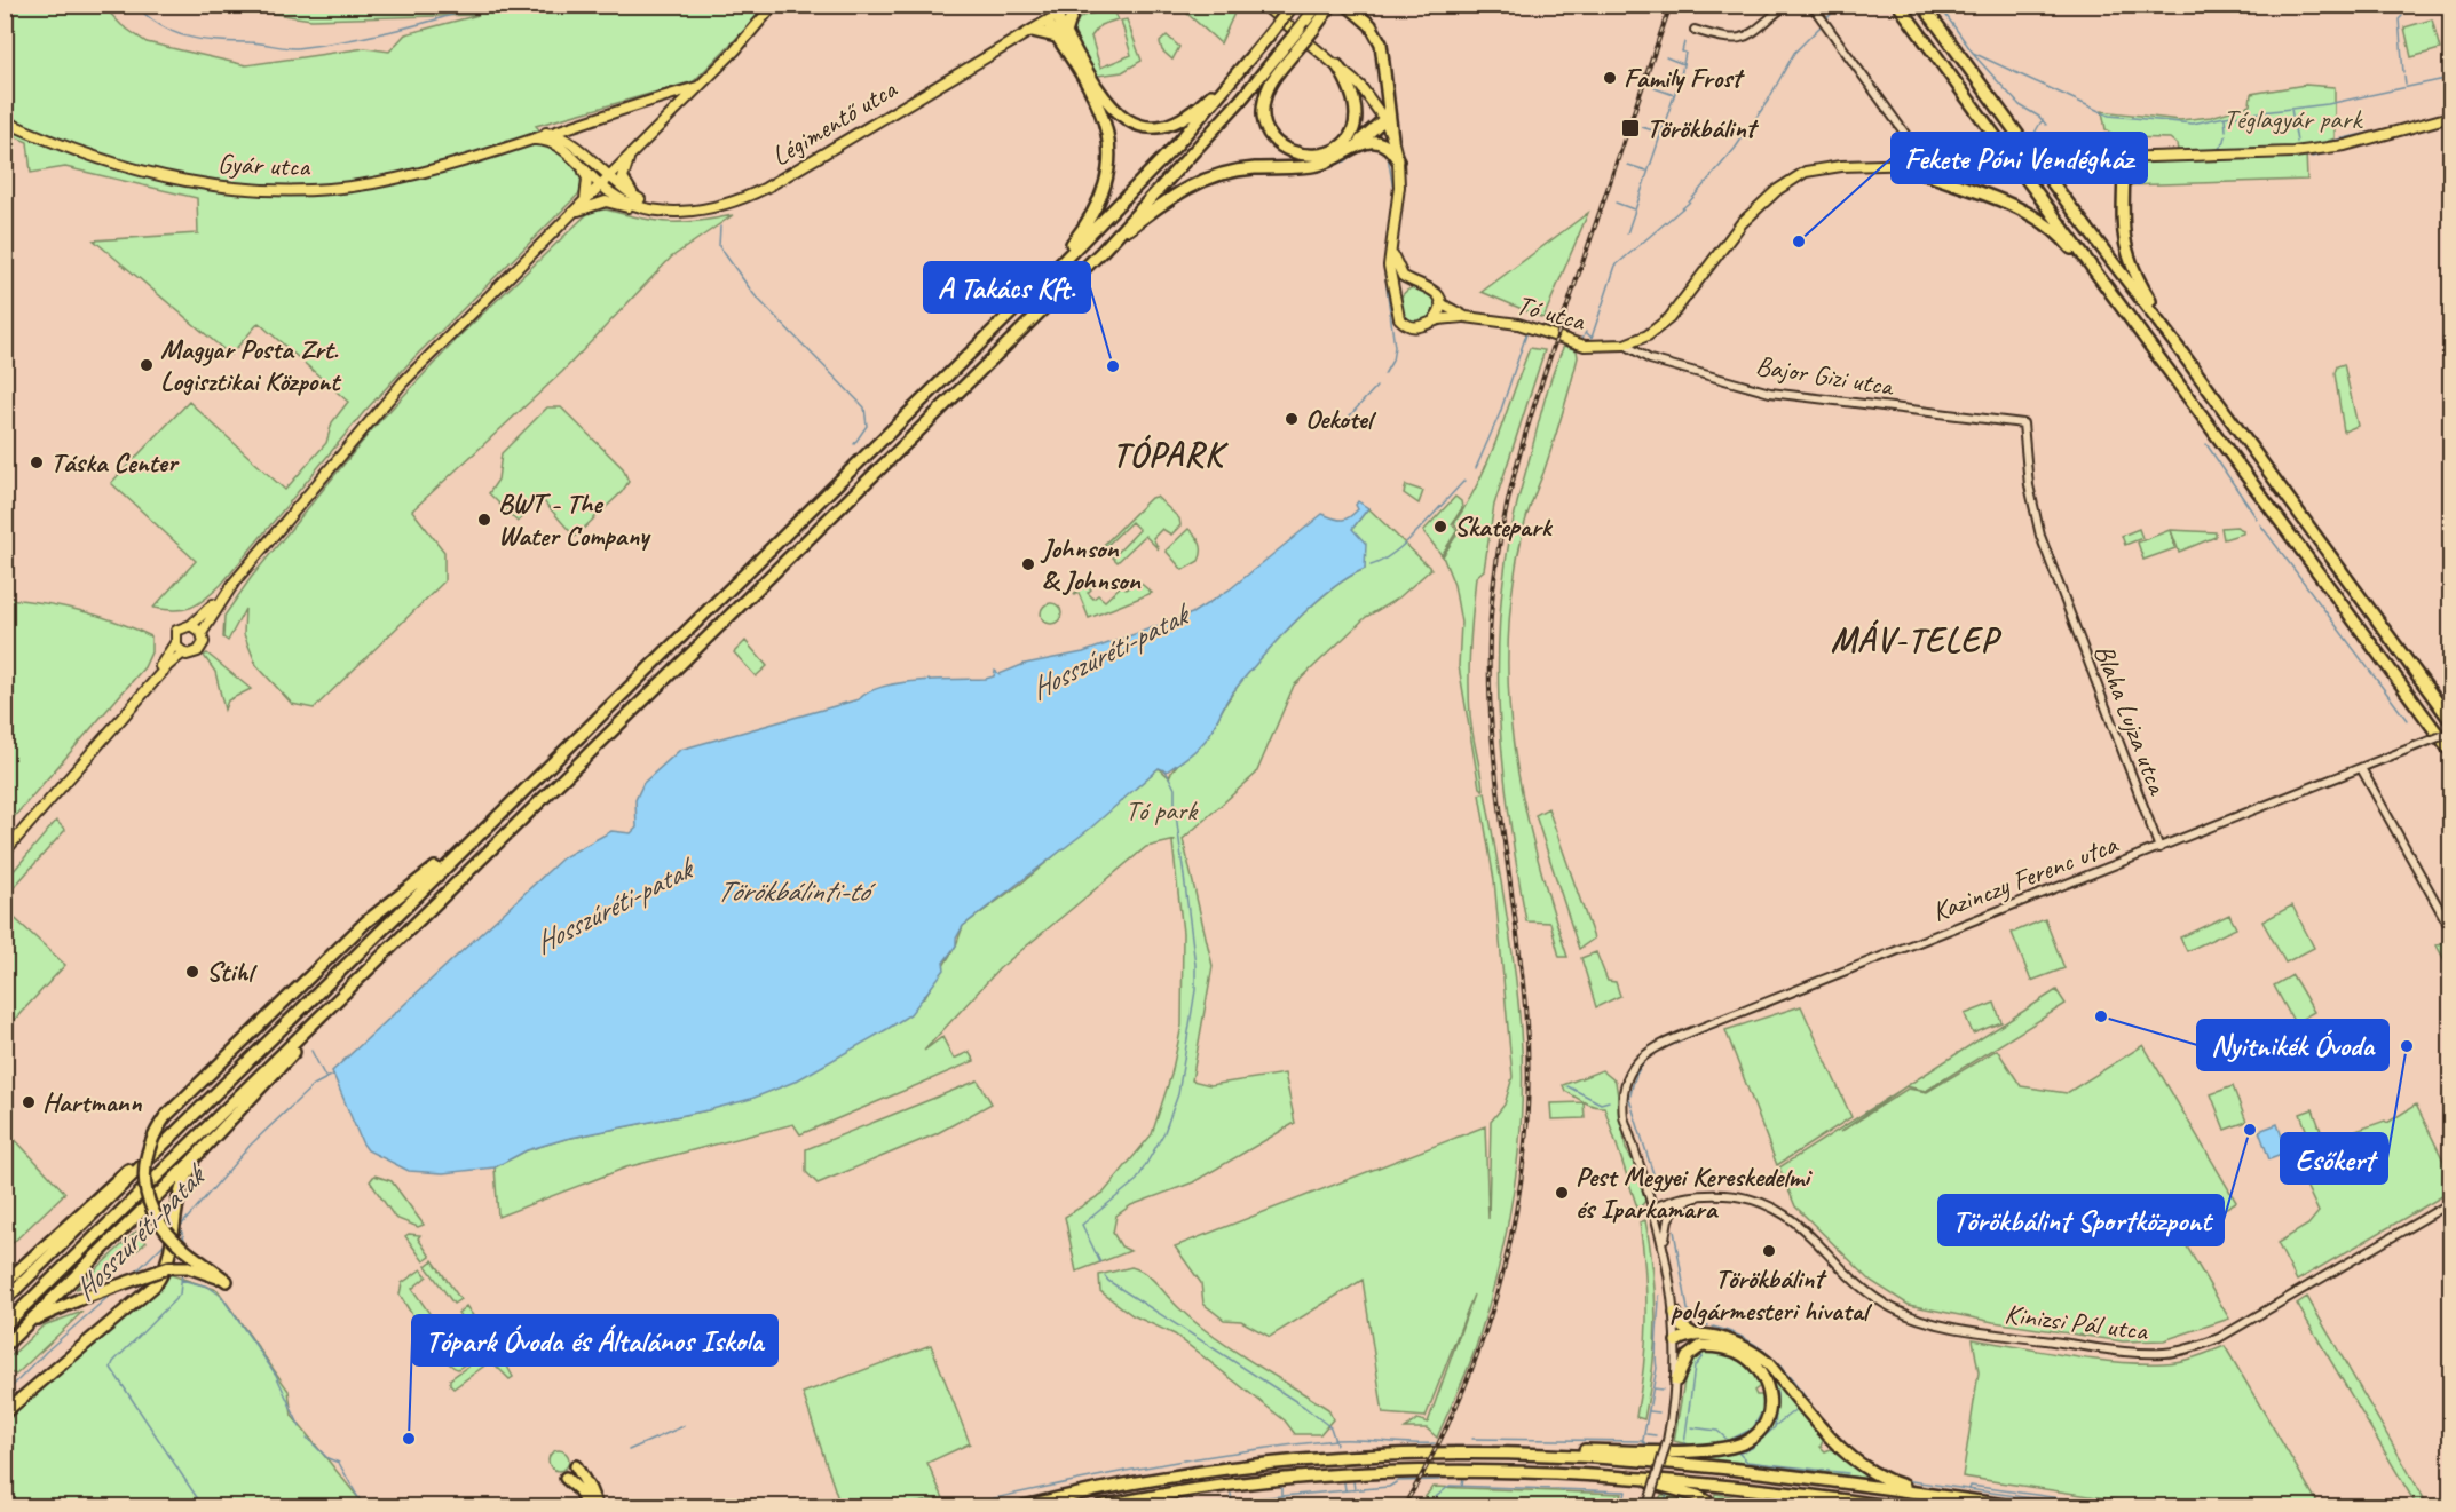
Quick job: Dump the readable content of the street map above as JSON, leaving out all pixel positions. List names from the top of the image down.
{
  "streets": {
    "main road": ["Légimentő utca", "Gyár utca", "Tó utca"],
    "street": [
      "Bajor Gizi utca",
      "Blaha Lujza utca",
      "Kazinczy Ferenc utca",
      "Kinizsi Pál utca"
    ]
  },
  "crossings": [
    ["Légimentő utca", "Gyár utca"],
    ["Tó utca", "Bajor Gizi utca"],
    ["Bajor Gizi utca", "Blaha Lujza utca"],
    ["Blaha Lujza utca", "Kazinczy Ferenc utca"]
  ],
  "districts": ["TÓPARK", "MÁV-TELEP"],
  "water": ["Hosszúréti-patak", "Törökbálinti-tó"],
  "parks": ["Téglagyár park", "Tó park"],
  "places": {
    "other": [
      "Family Frost",
      "Fekete Póni Vendégház",
      "Magyar Posta Zrt. Logisztikai Központ",
      "A Takács Kft.",
      "Oekotel",
      "Táska Center",
      "BWT - The Water Company",
      "Skatepark",
      "Johnson & Johnson",
      "Stihl",
      "Nyitnikék Óvoda",
      "Esőkert",
      "Hartmann",
      "Törökbálint Sportközpont",
      "Pest Megyei Kereskedelmi és Iparkamara",
      "Törökbálint polgármesteri hivatal",
      "Tópark Óvoda és Általános Iskola"
    ],
    "transit": ["Törökbálint"]
  }
}
